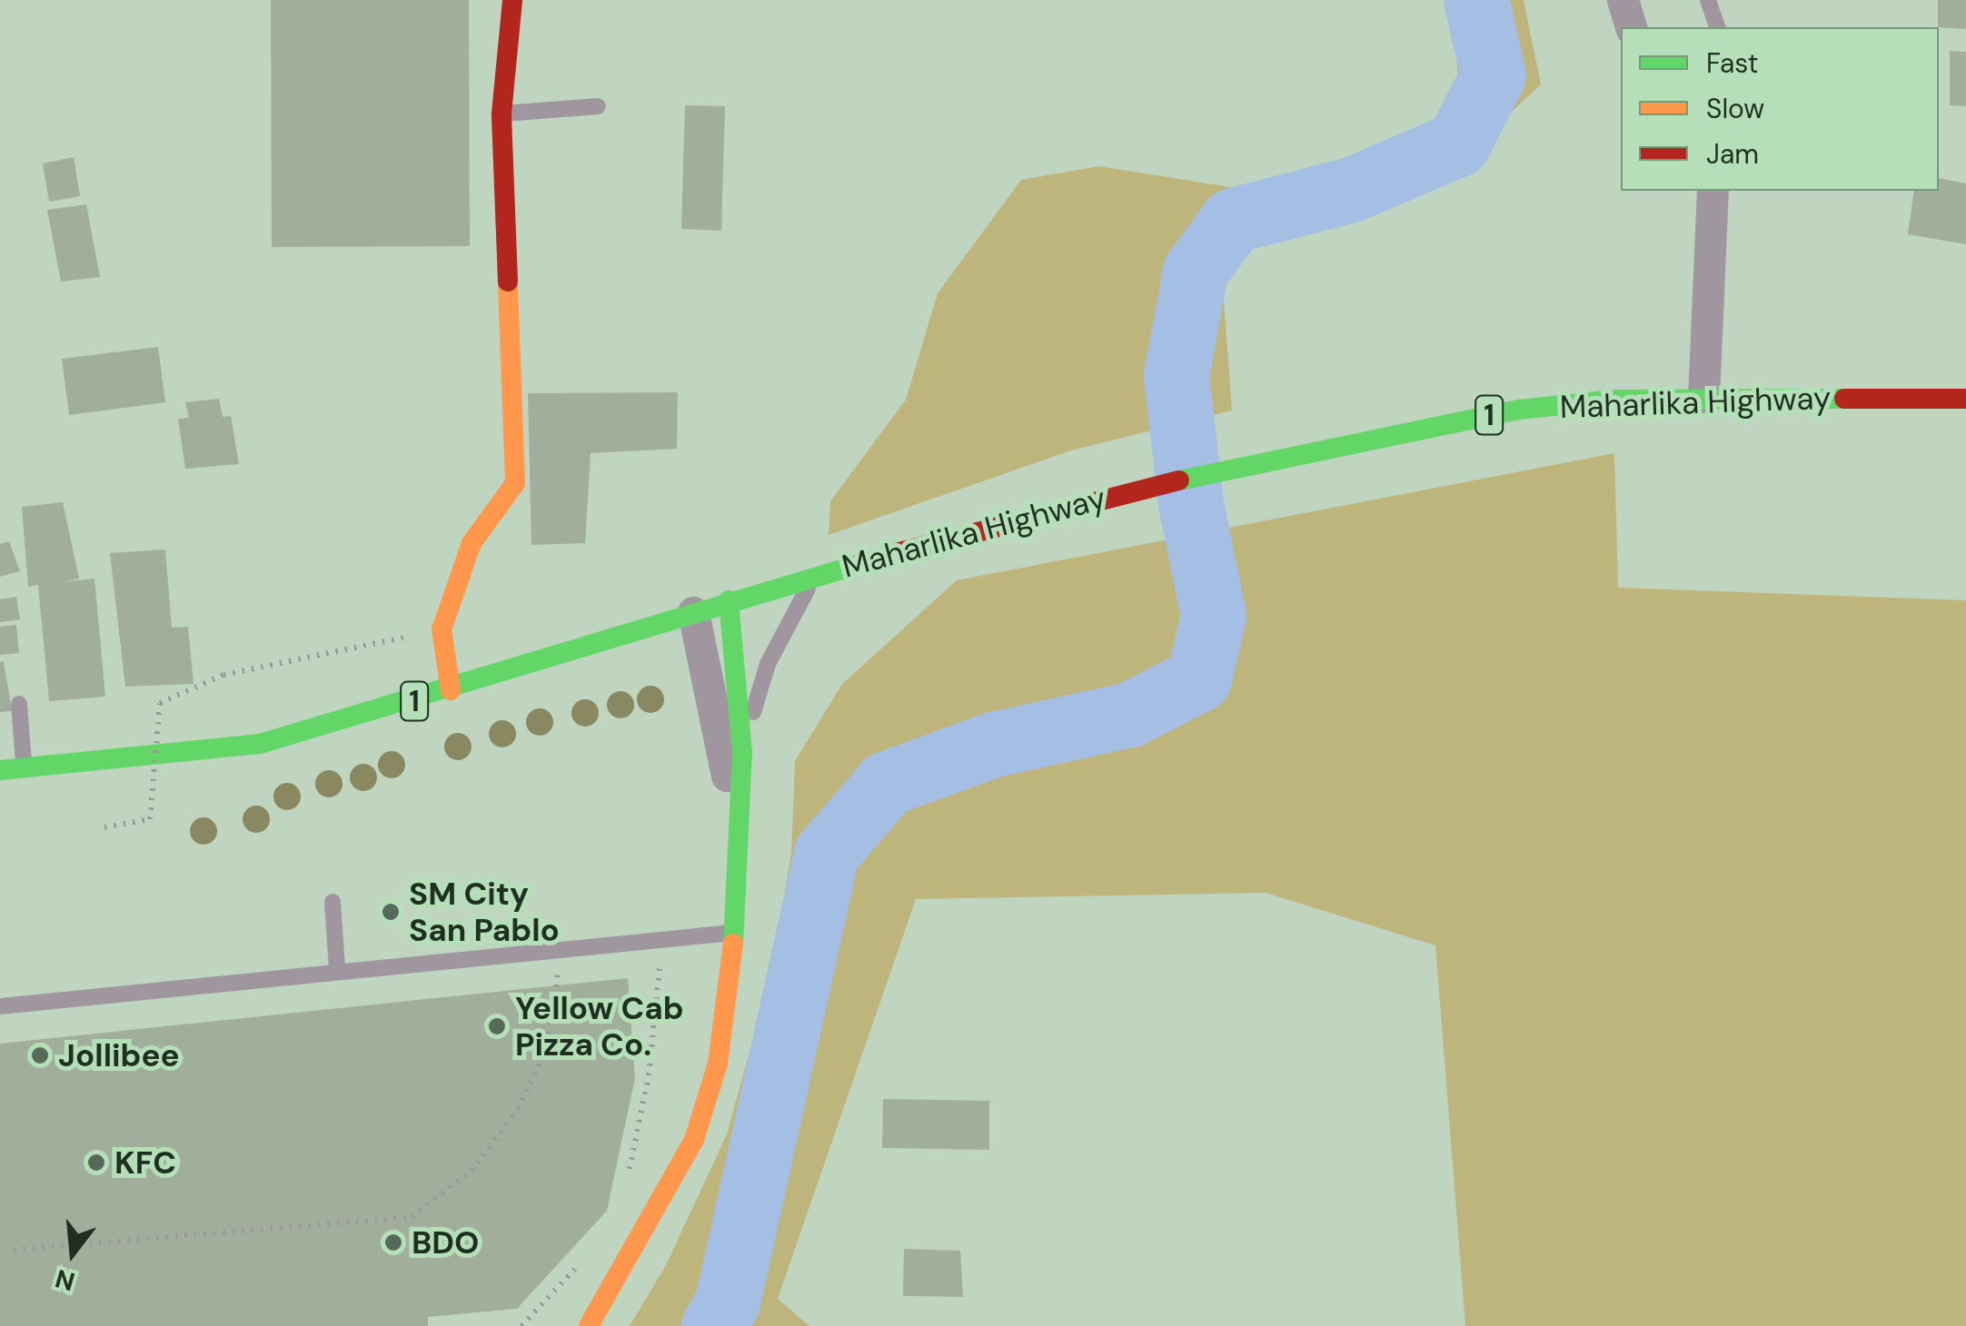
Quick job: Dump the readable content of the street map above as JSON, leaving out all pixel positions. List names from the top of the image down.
{
  "streets": {
    "main road": ["Maharlika Highway", "1"]
  },
  "places": [
    "SM City San Pablo",
    "Yellow Cab Pizza Co.",
    "Jollibee",
    "KFC",
    "BDO"
  ],
  "legend": ["Fast", "Slow", "Jam"],
  "north": "bottom"
}
